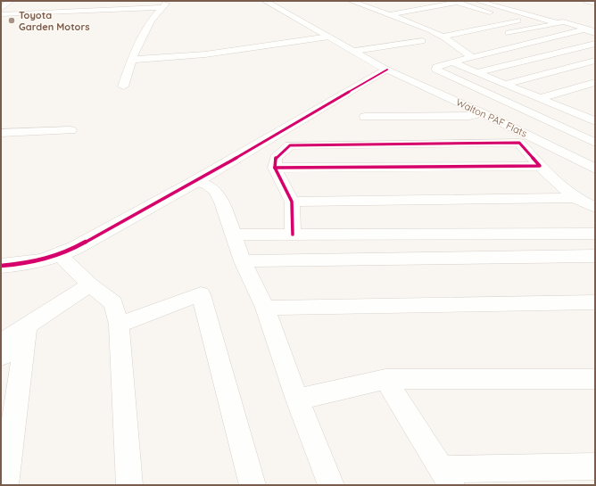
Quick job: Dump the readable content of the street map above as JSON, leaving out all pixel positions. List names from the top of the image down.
{
  "streets": {
    "street": ["Walton PAF Flats"]
  },
  "places": ["Toyota Garden Motors"]
}
